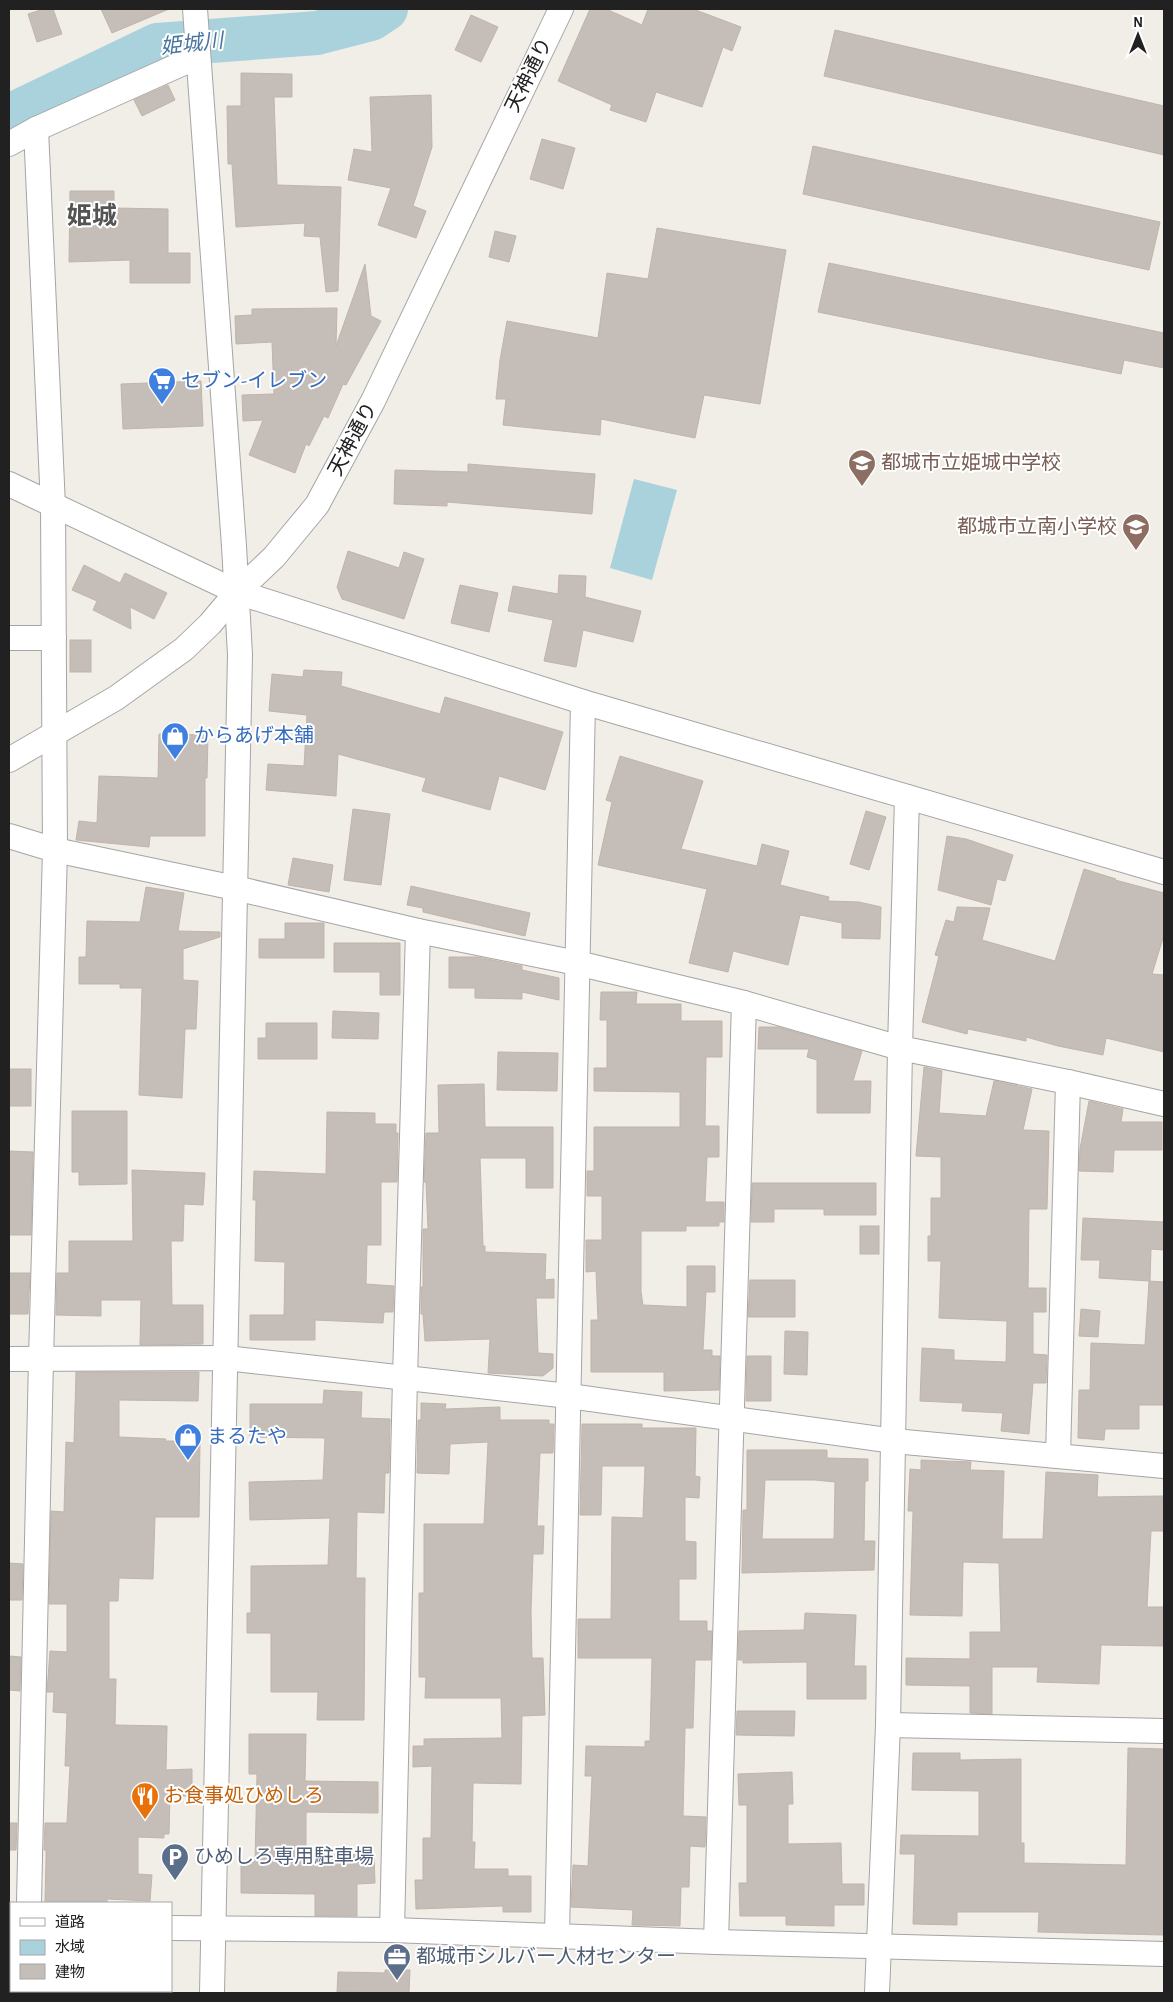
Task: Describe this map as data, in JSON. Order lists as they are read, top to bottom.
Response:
{
  "streets": {
    "street": ["天神通り"]
  },
  "districts": ["姫城"],
  "water": ["姫城川"],
  "places": {
    "supermarket": ["セブン-イレブン"],
    "school or university": ["都城市立姫城中学校", "都城市立南小学校"],
    "shop": ["からあげ本舗", "まるたや"],
    "restaurant": ["お食事処ひめしろ"],
    "parking": ["ひめしろ専用駐車場"],
    "office": ["都城市シルバー人材センター"]
  },
  "legend": ["道路", "水域", "建物"],
  "north": "top"
}
